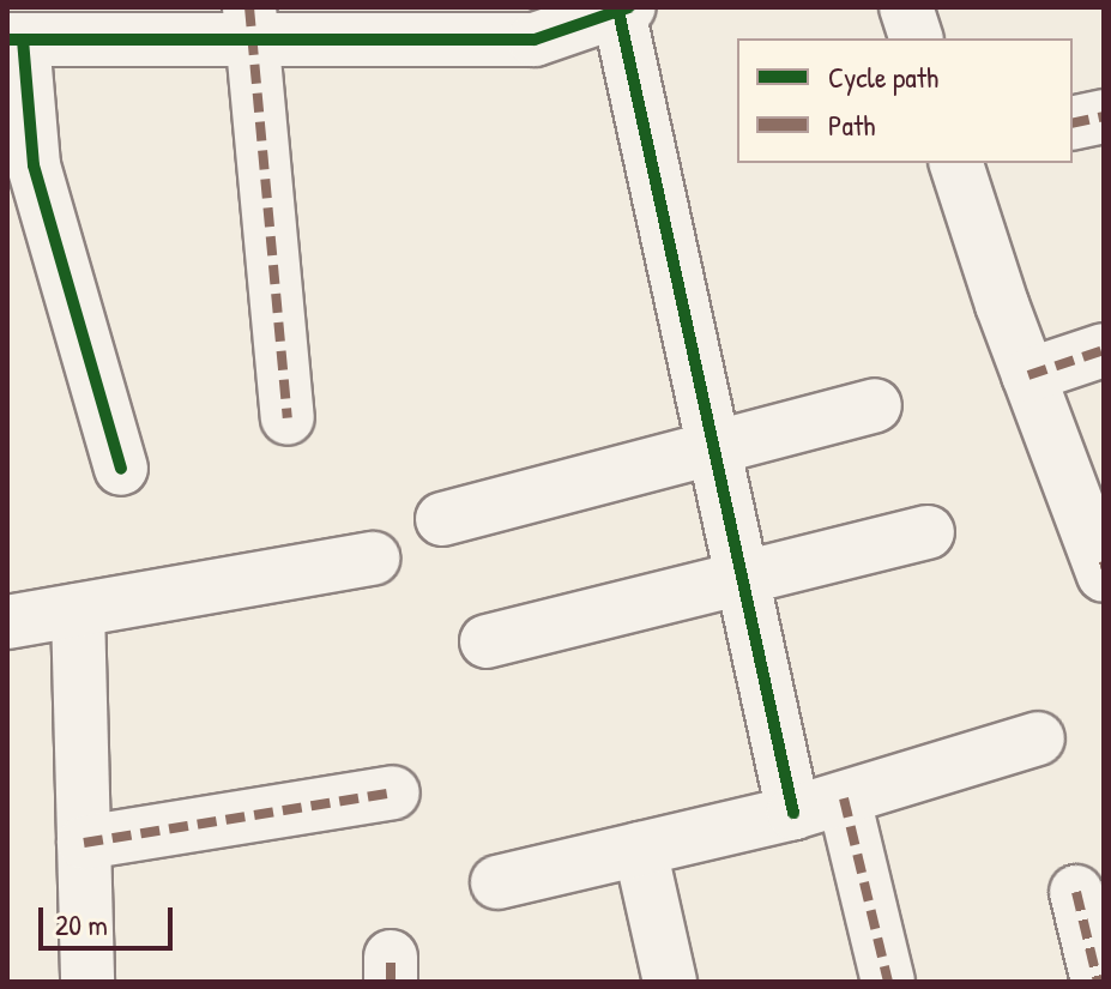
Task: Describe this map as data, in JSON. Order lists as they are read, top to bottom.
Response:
{
  "legend": ["Cycle path", "Path"],
  "scale_bar": "20 m"
}
